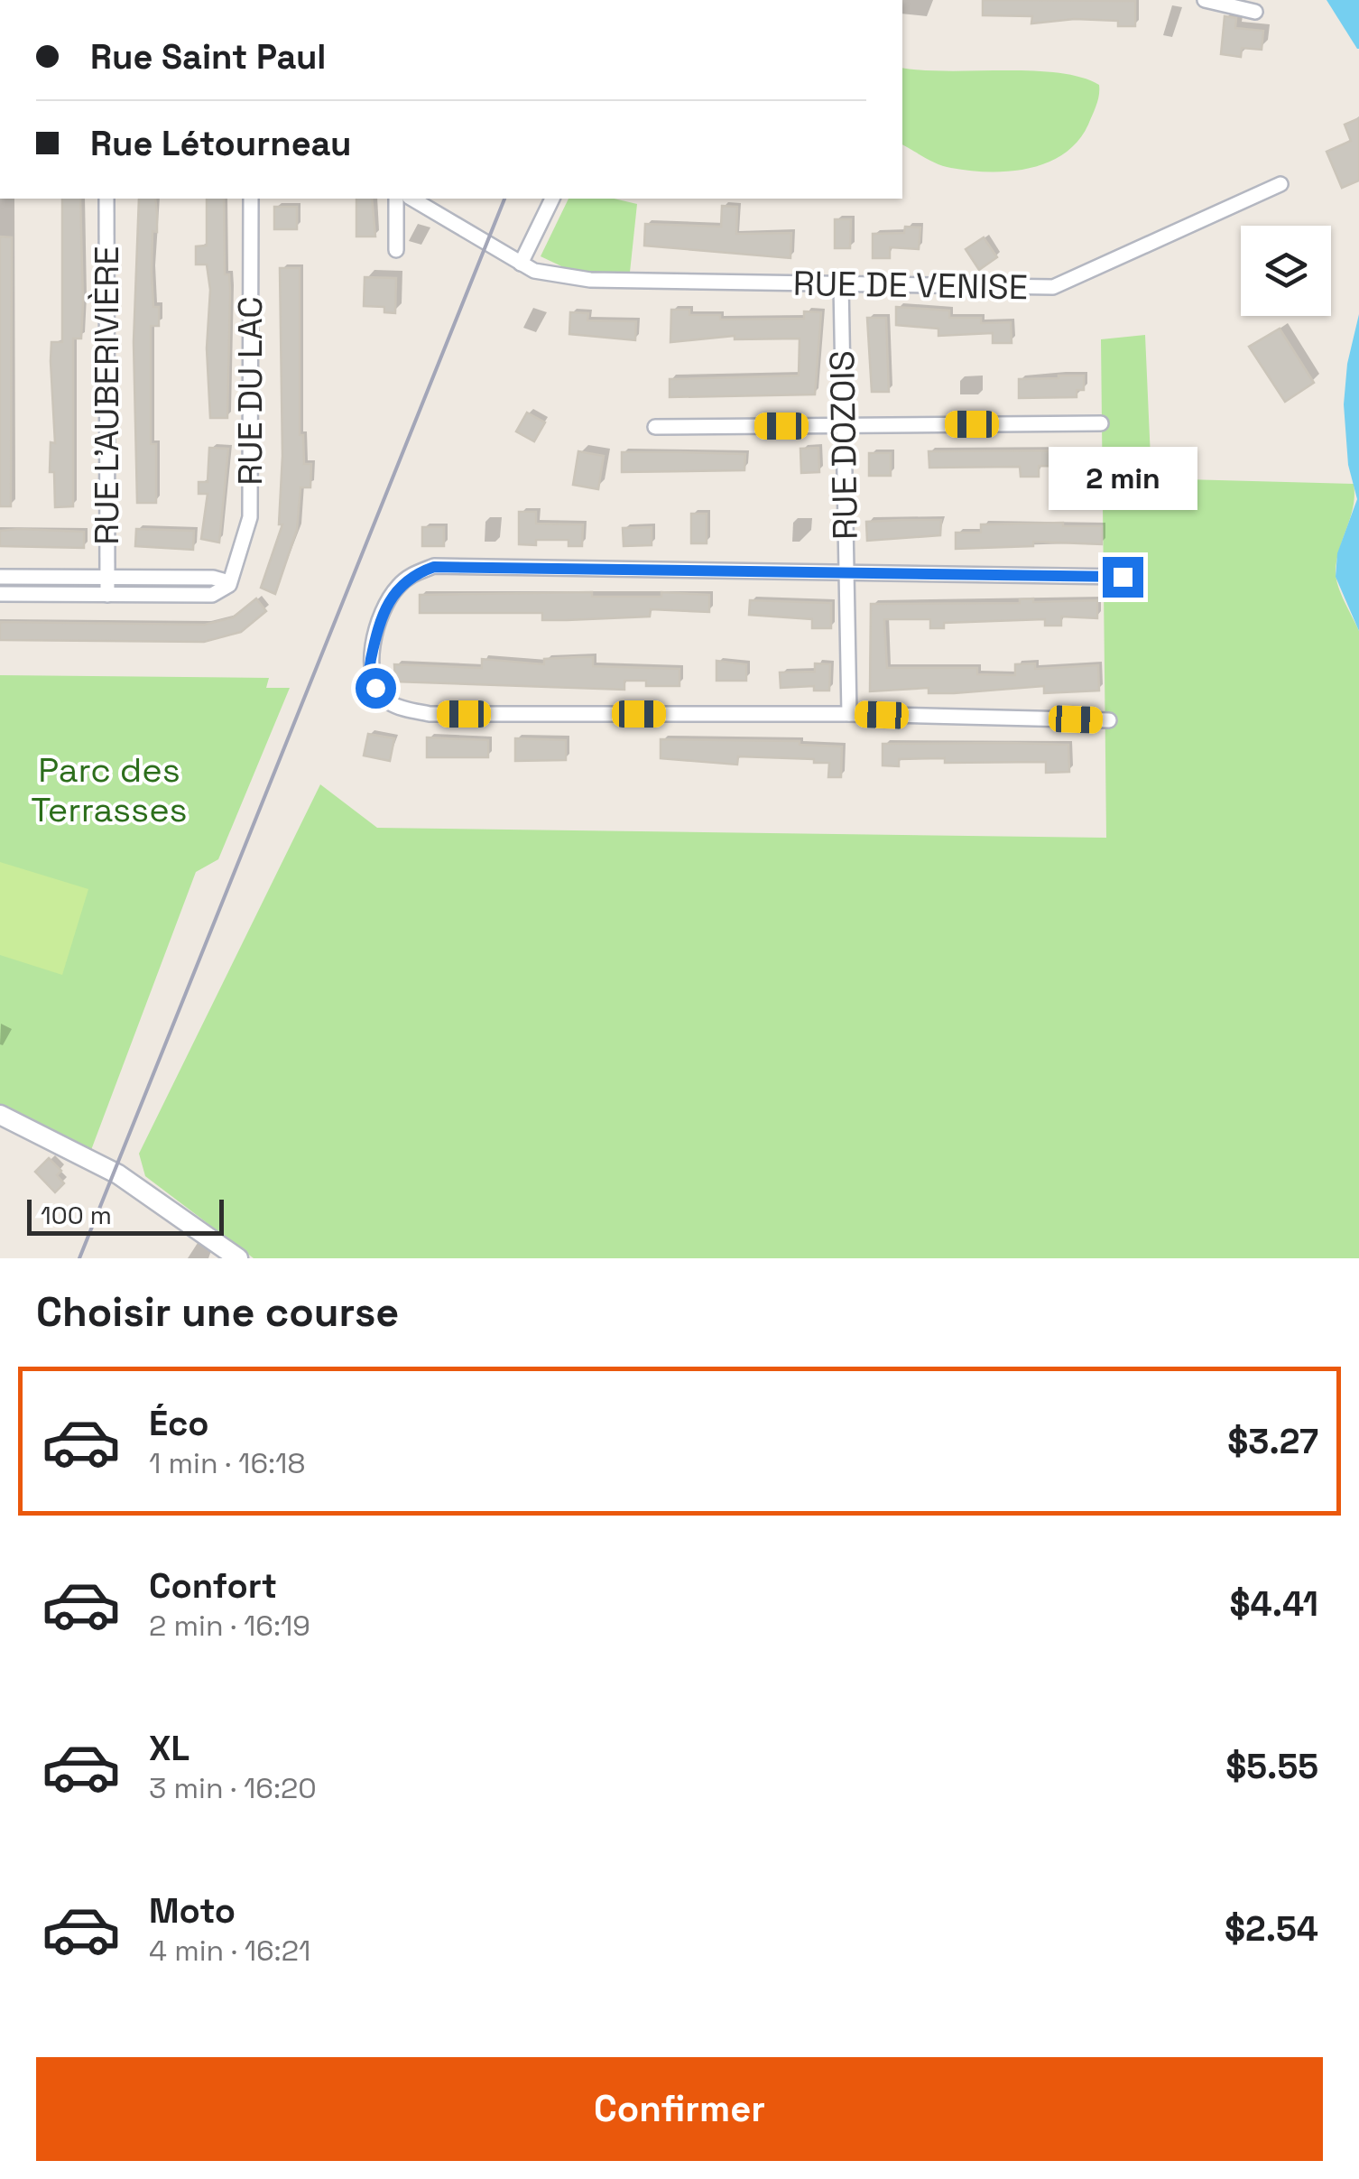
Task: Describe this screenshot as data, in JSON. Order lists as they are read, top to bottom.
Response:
{
  "streets": {
    "street": [
      "RUE DE VENISE",
      "RUE DU LAC",
      "RUE L'AUBERIVIÈRE",
      "RUE DOZOIS"
    ]
  },
  "crossings": [
    ["RUE DE VENISE", "RUE DOZOIS"]
  ],
  "parks": ["Parc des Terrasses"],
  "scale_bar": "100 m",
  "page": {
    "banner": ["Rue Saint Paul", "Rue Létourneau"],
    "bubble": "2 min",
    "scale": "100 m",
    "heading": "Choisir une course",
    "list": [
      {
        "name": "Éco",
        "note": "1 min · 16:18",
        "value": "$3.27"
      },
      {
        "name": "Confort",
        "note": "2 min · 16:19",
        "value": "$4.41"
      },
      {
        "name": "XL",
        "note": "3 min · 16:20",
        "value": "$5.55"
      },
      {
        "name": "Moto",
        "note": "4 min · 16:21",
        "value": "$2.54"
      }
    ],
    "buttons": "Confirmer"
  }
}
